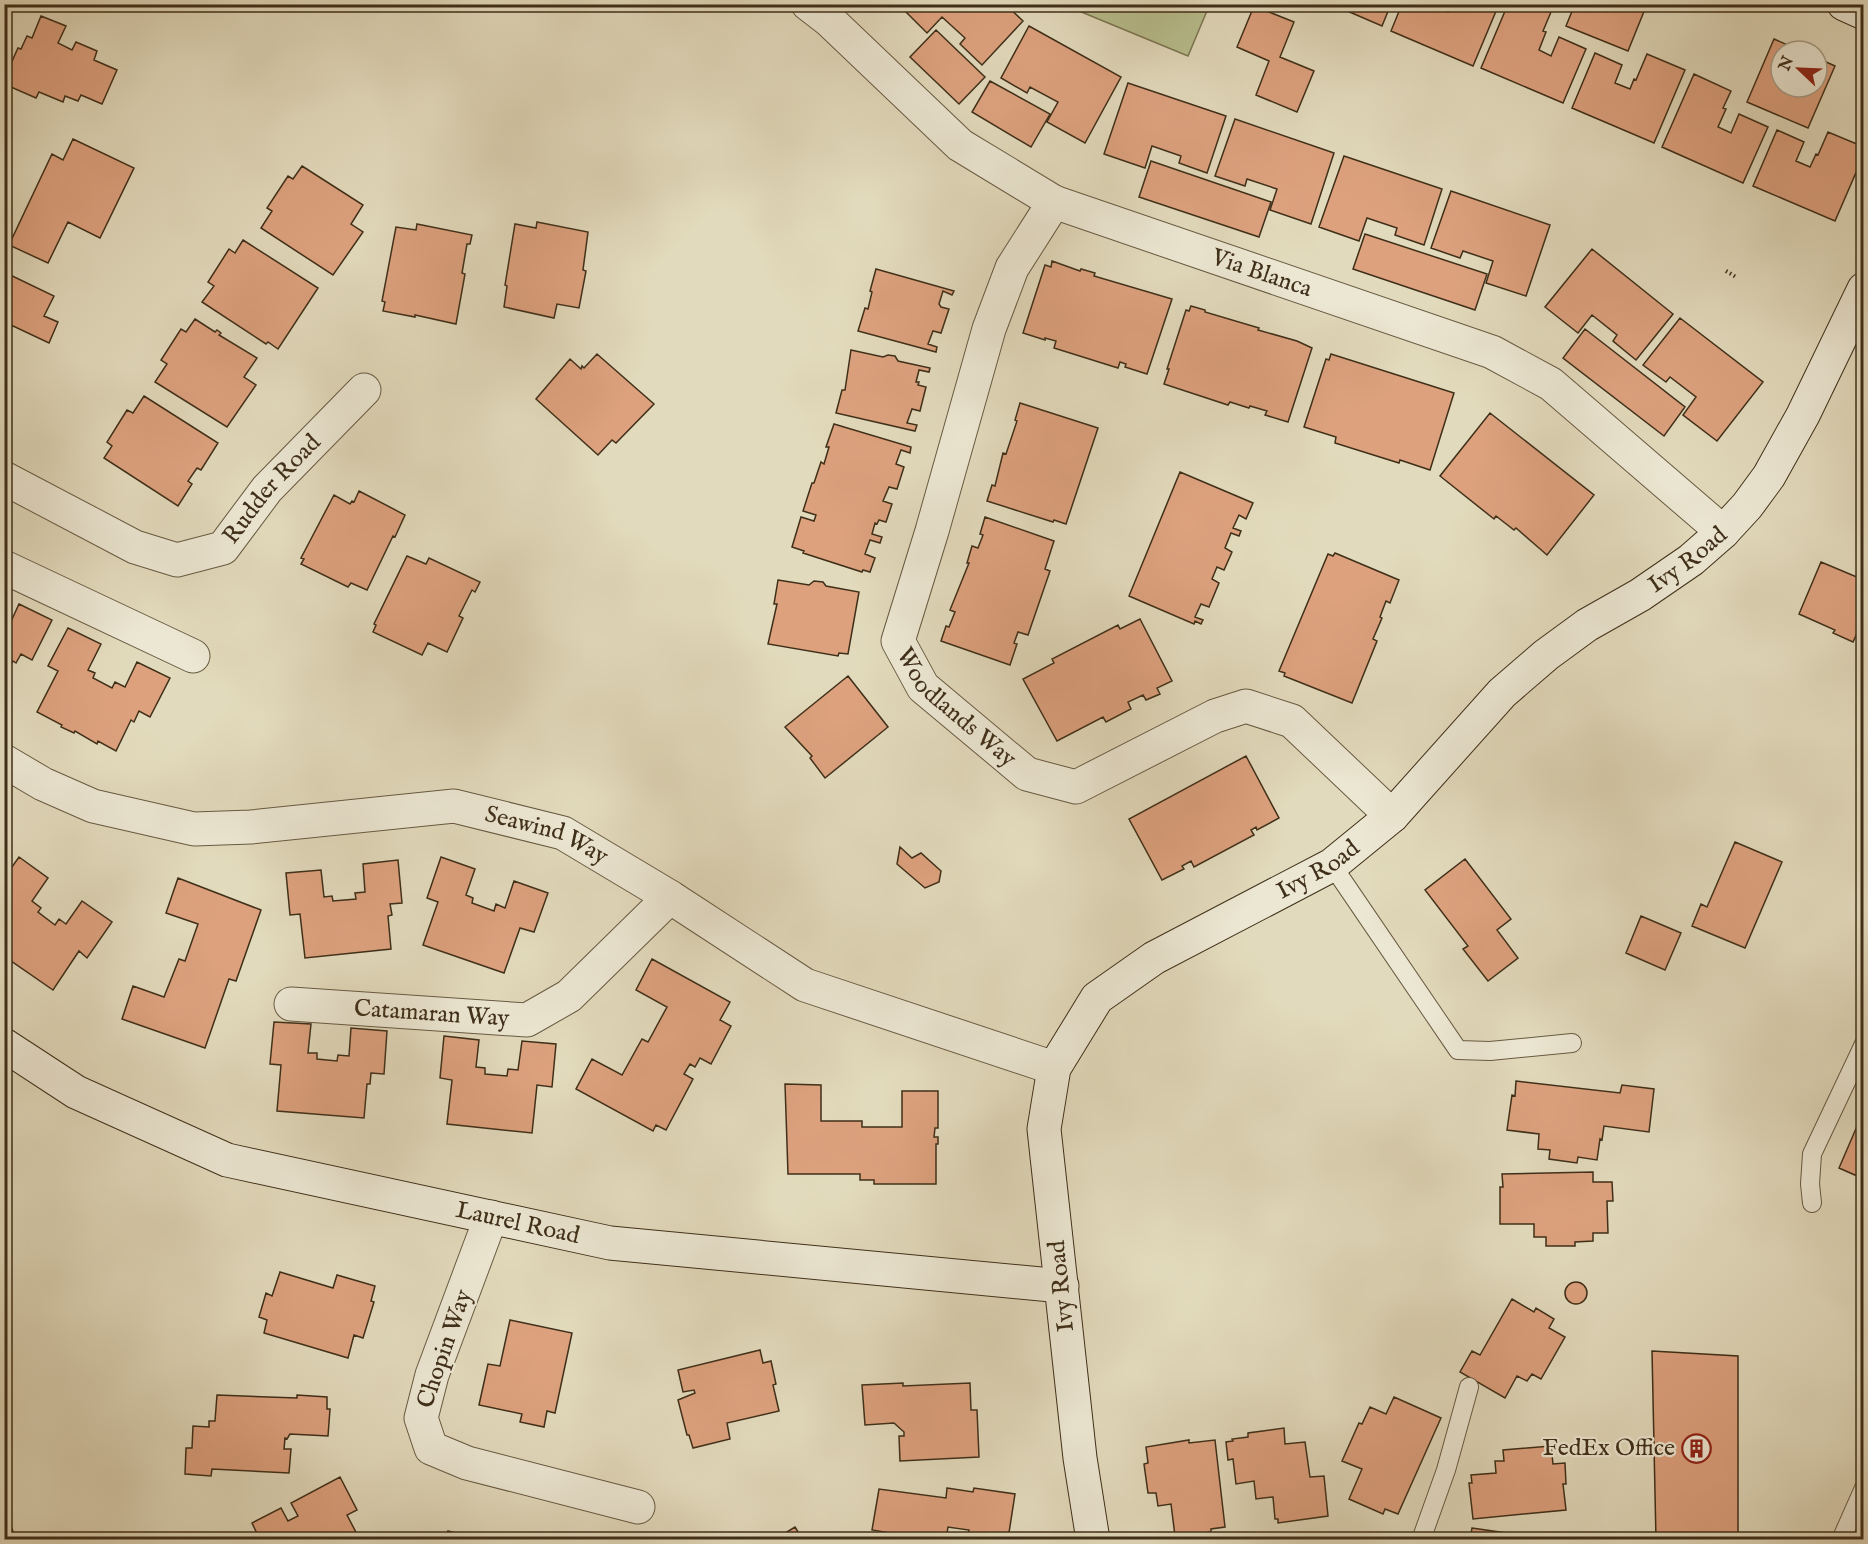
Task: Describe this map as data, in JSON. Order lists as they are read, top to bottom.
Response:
{
  "streets": {
    "street": [
      "Via Blanca",
      "Rudder Road",
      "Ivy Road",
      "Woodlands Way",
      "Seawind Way",
      "Catamaran Way",
      "Laurel Road",
      "Chopin Way"
    ]
  },
  "crossings": [
    ["Via Blanca", "Ivy Road"],
    ["Via Blanca", "Woodlands Way"],
    ["Ivy Road", "Woodlands Way"],
    ["Ivy Road", "Seawind Way"],
    ["Ivy Road", "Laurel Road"],
    ["Seawind Way", "Catamaran Way"],
    ["Laurel Road", "Chopin Way"]
  ],
  "places": {
    "building": ["FedEx Office"]
  },
  "north": "top left"
}
